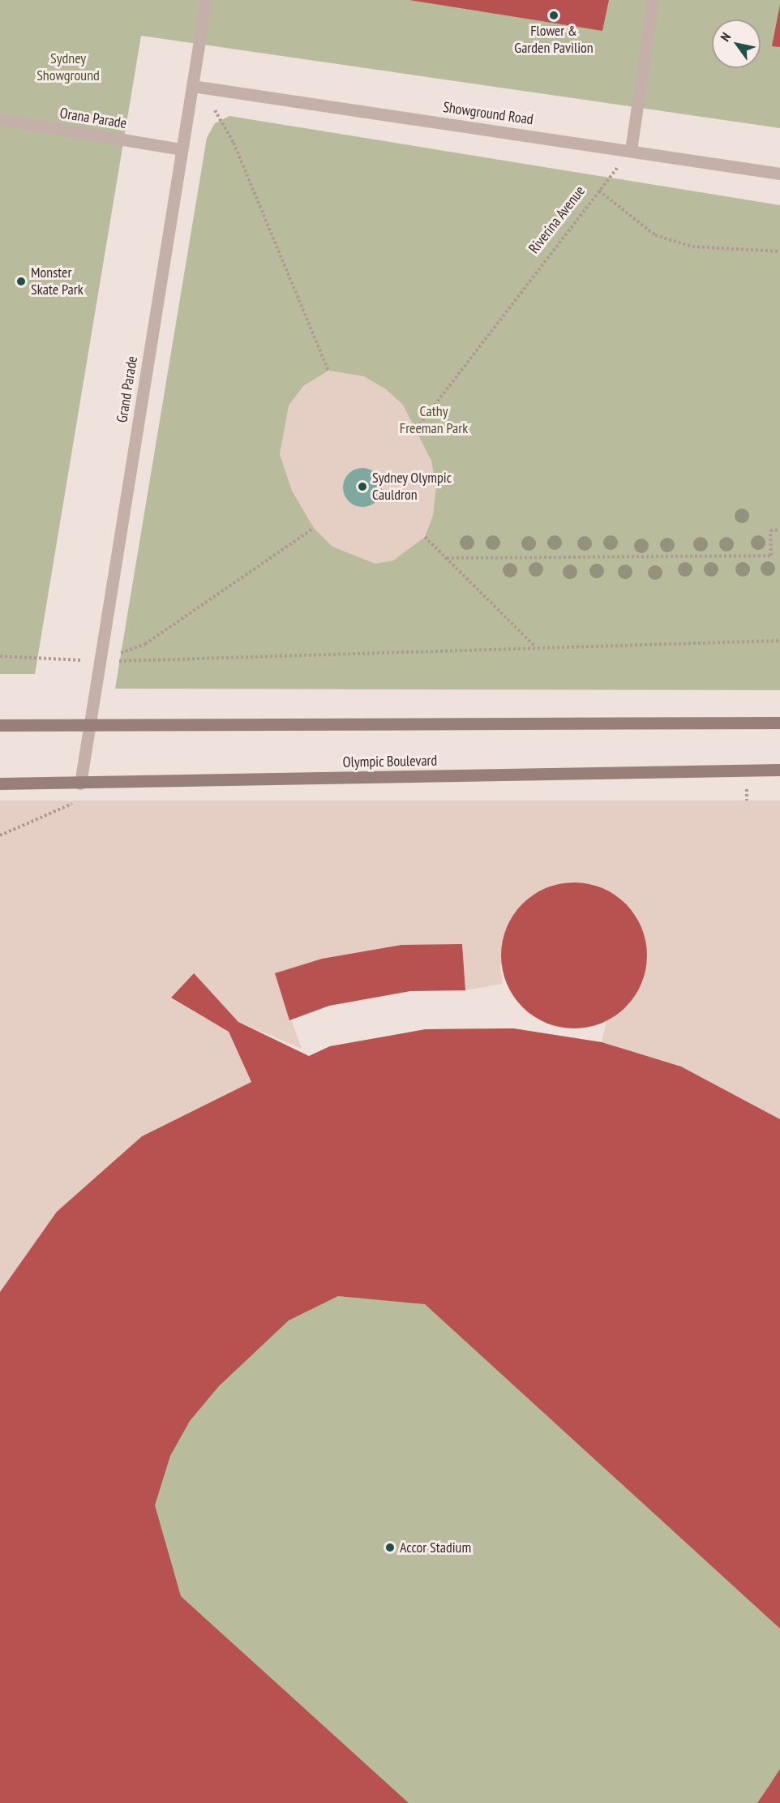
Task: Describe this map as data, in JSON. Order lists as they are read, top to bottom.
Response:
{
  "streets": {
    "street": [
      "Showground Road",
      "Orana Parade",
      "Grand Parade",
      "Olympic Boulevard"
    ],
    "path": ["Riverina Avenue"]
  },
  "crossings": [
    ["Showground Road", "Riverina Avenue"],
    ["Showground Road", "Grand Parade"],
    ["Orana Parade", "Grand Parade"],
    ["Grand Parade", "Olympic Boulevard"]
  ],
  "parks": ["Sydney Showground", "Cathy Freeman Park"],
  "places": [
    "Flower & Garden Pavilion",
    "Monster Skate Park",
    "Sydney Olympic Cauldron",
    "Accor Stadium"
  ],
  "north": "top left"
}
